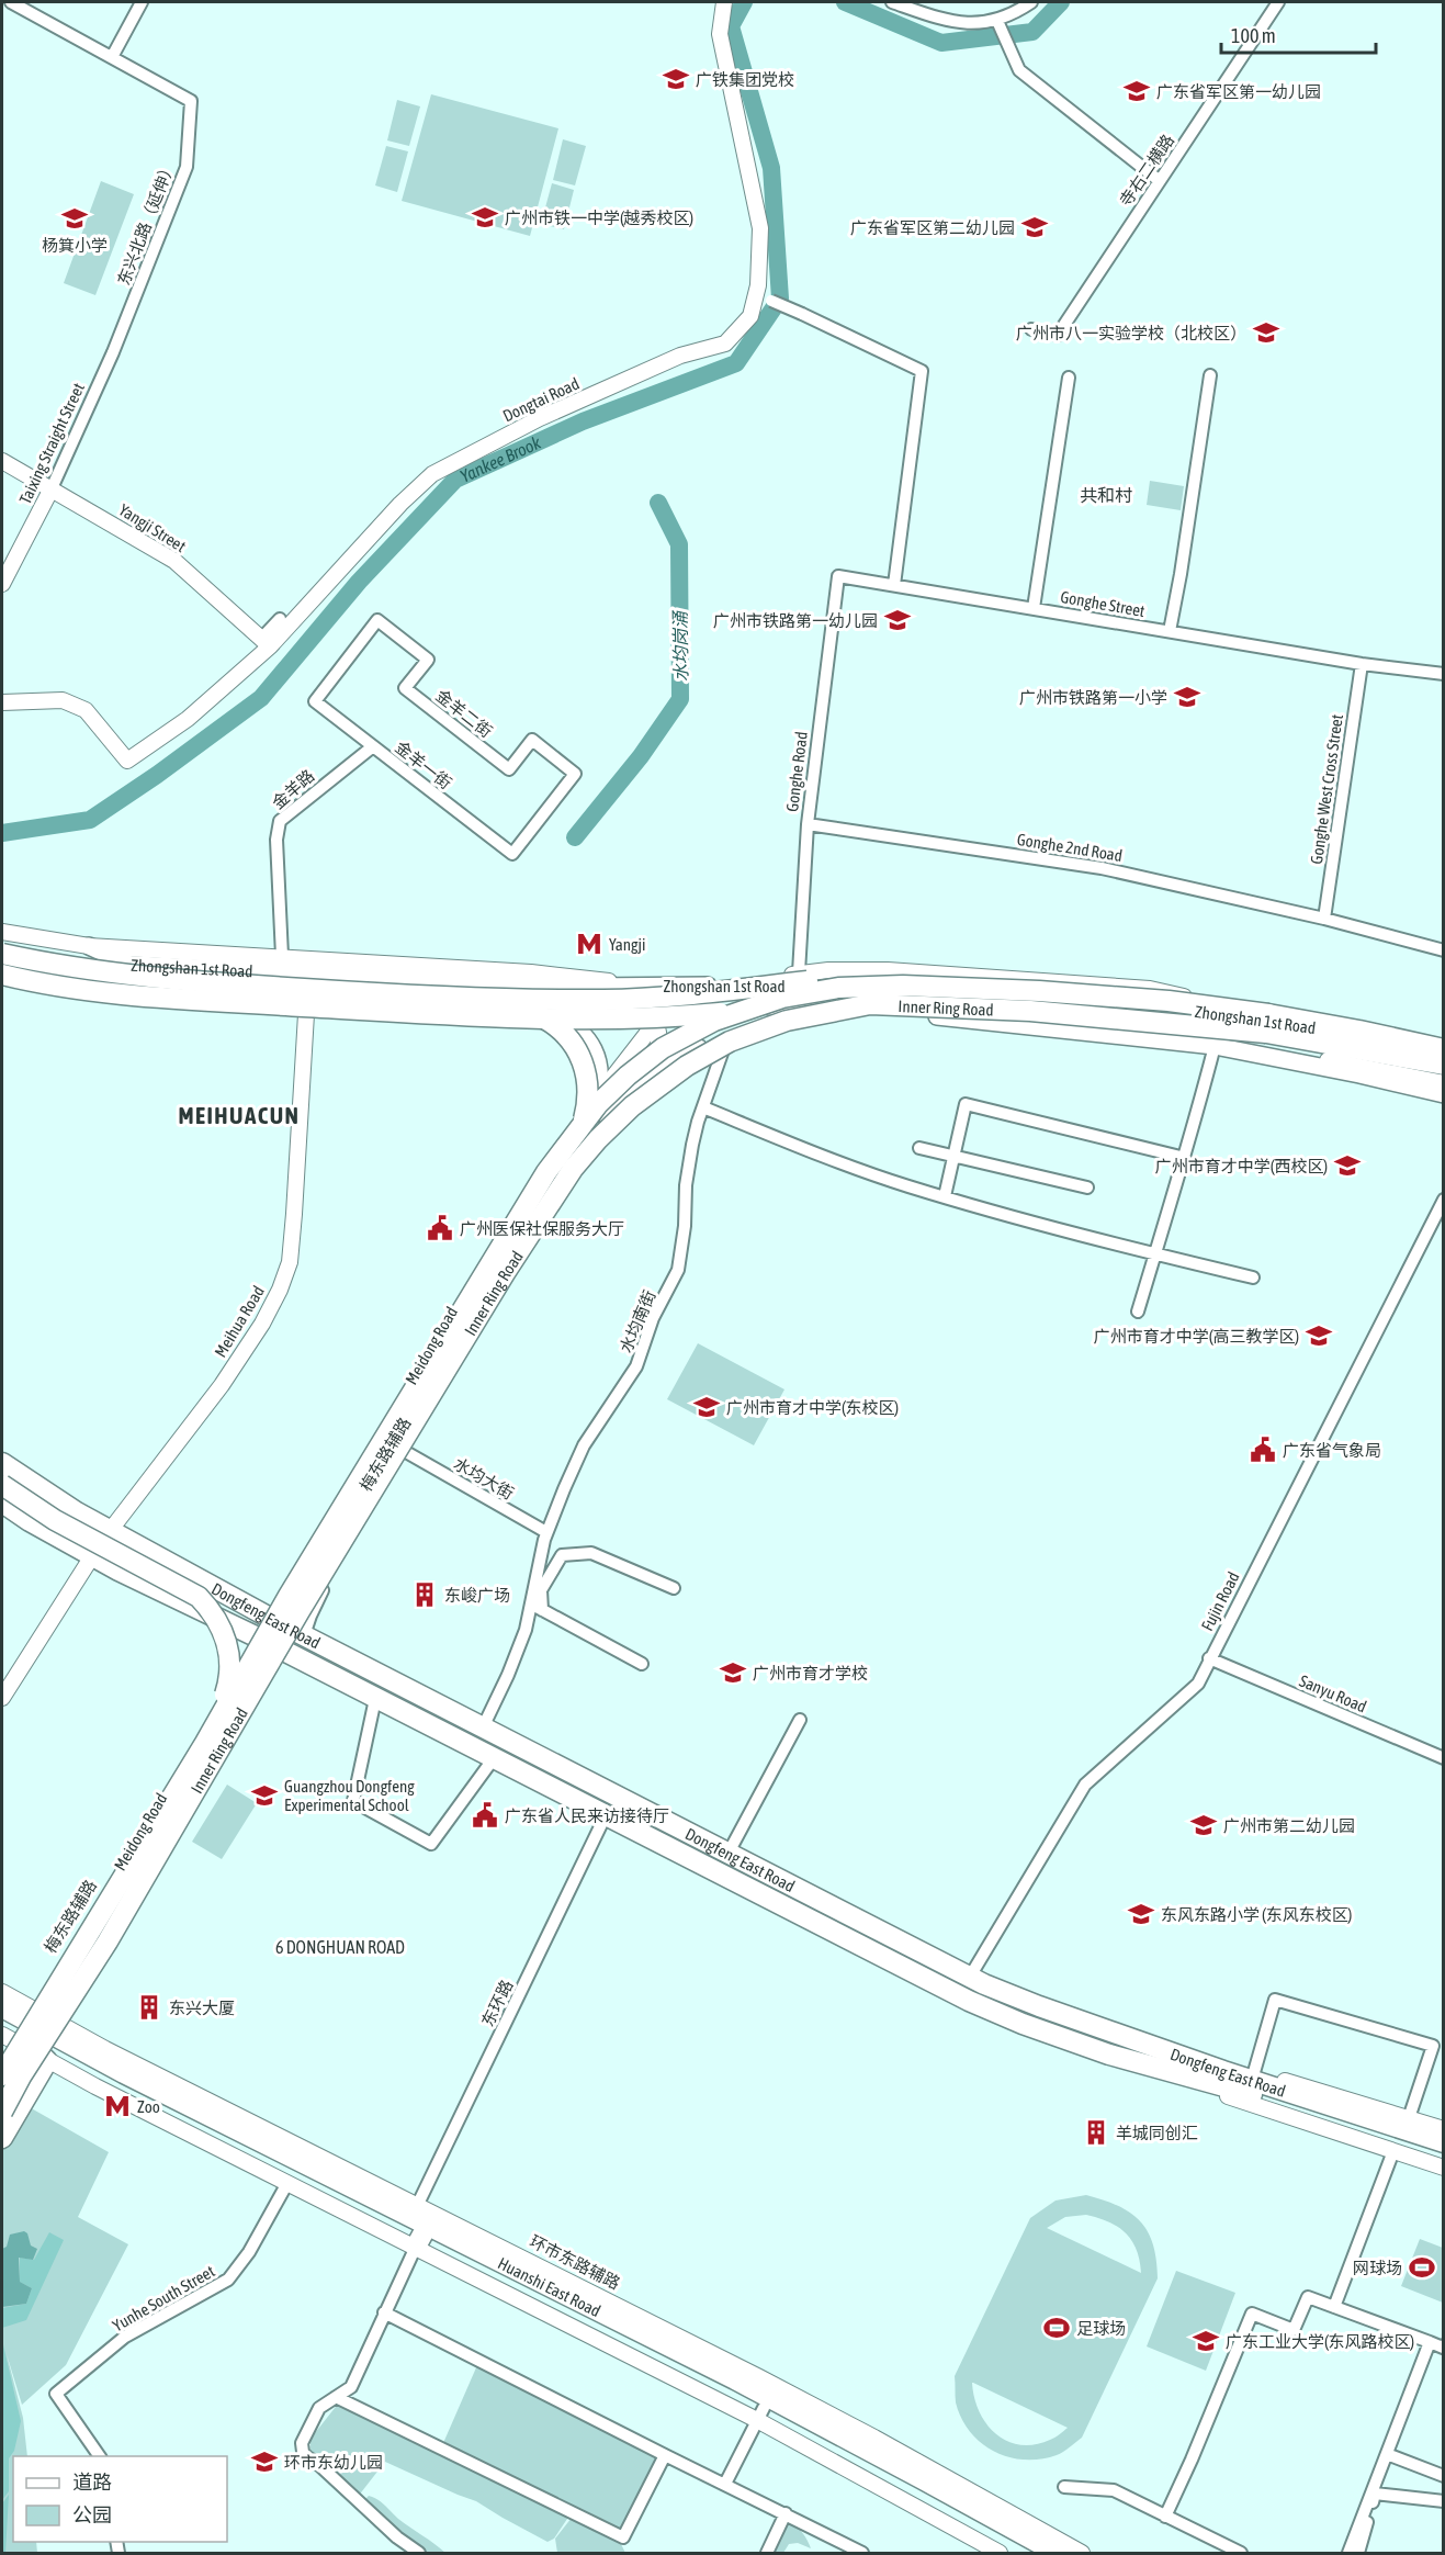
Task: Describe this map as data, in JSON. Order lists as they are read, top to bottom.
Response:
{
  "streets": {
    "highway": ["Inner Ring Road", "Dongfeng East Road", "Huanshi East Road"],
    "main road": ["Zhongshan 1st Road"],
    "street": [
      "寺右二横路",
      "东兴北路（延伸）",
      "Dongtai Road",
      "Taixing Straight Street",
      "Yangji Street",
      "Gonghe Street",
      "金羊二街",
      "金羊一街",
      "Gonghe Road",
      "金羊路",
      "Gonghe West Cross Street",
      "Gonghe 2nd Road",
      "Meihua Road",
      "水均南街",
      "Meidong Road",
      "梅东路辅路",
      "水均大街",
      "Fujin Road",
      "Sanyu Road",
      "东环路",
      "环市东路辅路",
      "Yunhe South Street"
    ]
  },
  "crossings": [
    ["东兴北路（延伸）", "Taixing Straight Street"],
    ["Dongtai Road", "Yangji Street"],
    ["Taixing Straight Street", "Yangji Street"],
    ["Gonghe Street", "Gonghe Road"],
    ["Gonghe Street", "Gonghe West Cross Street"],
    ["金羊二街", "金羊一街"],
    ["金羊一街", "金羊路"],
    ["Gonghe Road", "Gonghe 2nd Road"],
    ["Gonghe West Cross Street", "Gonghe 2nd Road"],
    ["Zhongshan 1st Road", "Inner Ring Road"],
    ["Zhongshan 1st Road", "Meidong Road"],
    ["Meihua Road", "Dongfeng East Road"],
    ["水均南街", "水均大街"],
    ["水均南街", "Dongfeng East Road"],
    ["Meidong Road", "梅东路辅路"],
    ["Meidong Road", "Dongfeng East Road"],
    ["Meidong Road", "环市东路辅路"],
    ["Meidong Road", "Huanshi East Road"],
    ["梅东路辅路", "水均大街"],
    ["梅东路辅路", "Dongfeng East Road"],
    ["Fujin Road", "Dongfeng East Road"],
    ["Fujin Road", "Sanyu Road"],
    ["Dongfeng East Road", "东环路"],
    ["东环路", "环市东路辅路"],
    ["环市东路辅路", "Huanshi East Road"]
  ],
  "districts": ["共和村", "MEIHUACUN", "6 DONGHUAN ROAD"],
  "water": ["Yankee Brook", "水均岗涌"],
  "places": {
    "school or university": [
      "广铁集团党校",
      "广东省军区第一幼儿园",
      "广州市铁一中学(越秀校区)",
      "杨箕小学",
      "广东省军区第二幼儿园",
      "广州市八一实验学校（北校区）",
      "广州市铁路第一幼儿园",
      "广州市铁路第一小学",
      "广州市育才中学(西校区)",
      "广州市育才中学(高三教学区)",
      "广州市育才中学(东校区)",
      "广州市育才学校",
      "Guangzhou Dongfeng Experimental School",
      "广州市第二幼儿园",
      "东风东路小学 (东风东校区)",
      "广东工业大学(东风路校区)",
      "环市东幼儿园"
    ],
    "metro station": ["Yangji", "Zoo"],
    "public building": ["广州医保社保服务大厅", "广东省气象局", "广东省人民来访接待厅"],
    "building": ["东峻广场", "东兴大厦", "羊城同创汇"],
    "sports": ["网球场", "足球场"]
  },
  "legend": ["道路", "公园"],
  "scale_bar": "100 m"
}
